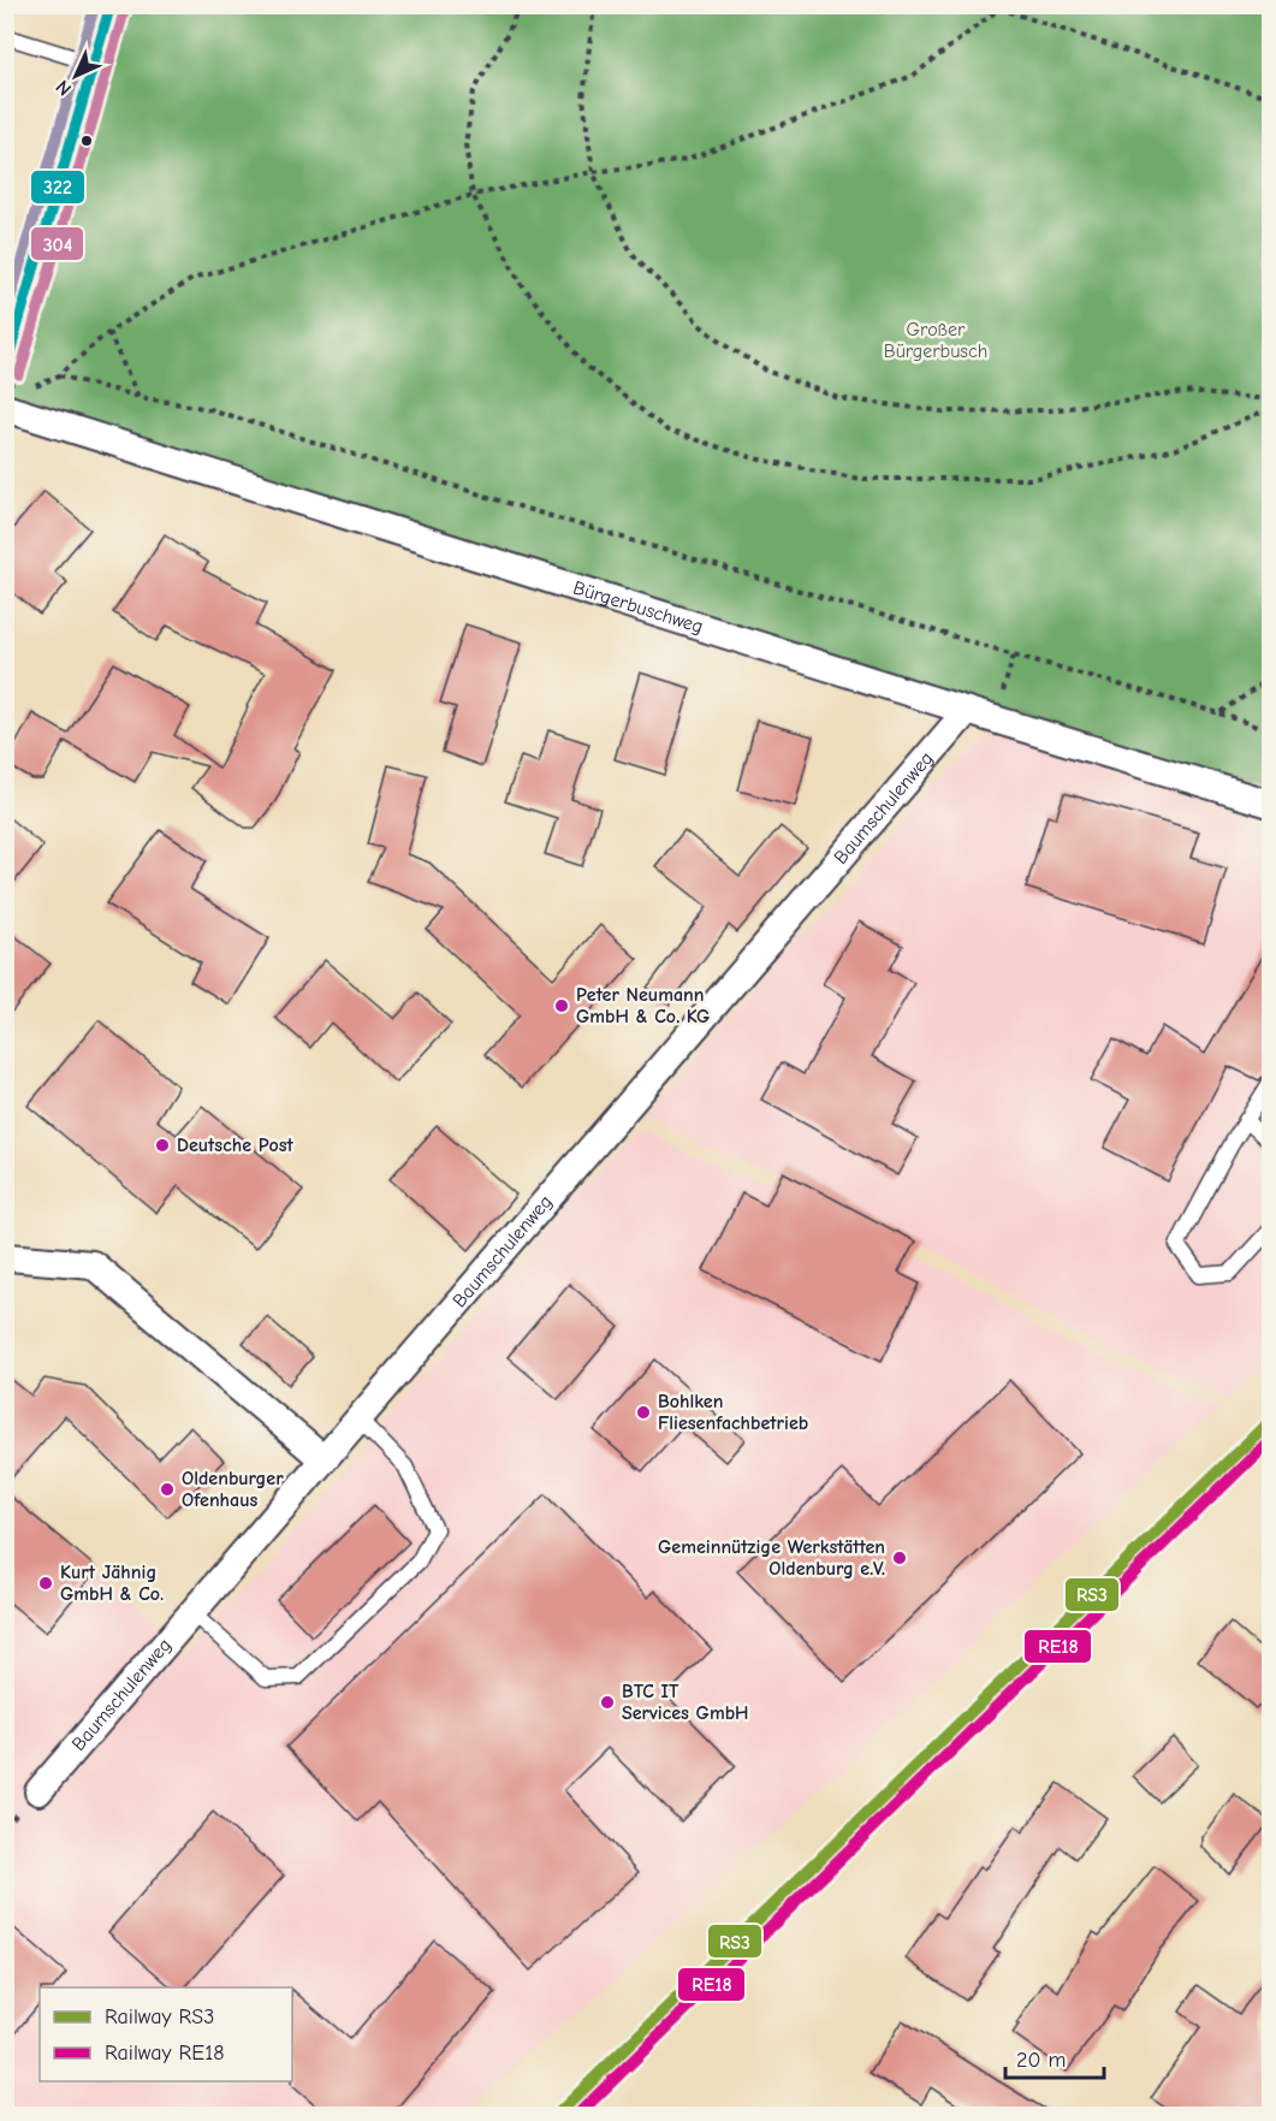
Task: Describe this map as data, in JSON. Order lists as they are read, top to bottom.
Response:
{
  "streets": {
    "street": ["Bürgerbuschweg", "Baumschulenweg"]
  },
  "crossings": [
    ["Bürgerbuschweg", "Baumschulenweg"]
  ],
  "parks": ["Großer Bürgerbusch"],
  "places": [
    "Peter Neumann GmbH & Co. KG",
    "Deutsche Post",
    "Bohlken Fliesenfachbetrieb",
    "Oldenburger Ofenhaus",
    "Gemeinnützige Werkstätten Oldenburg e.V.",
    "Kurt Jähnig GmbH & Co.",
    "BTC IT Services GmbH"
  ],
  "lines": [
    "transit line 322",
    "transit line 304",
    "rail line RS3",
    "rail line RE18"
  ],
  "legend": ["Railway RS3", "Railway RE18"],
  "scale_bar": "20 m",
  "north": "bottom left"
}
